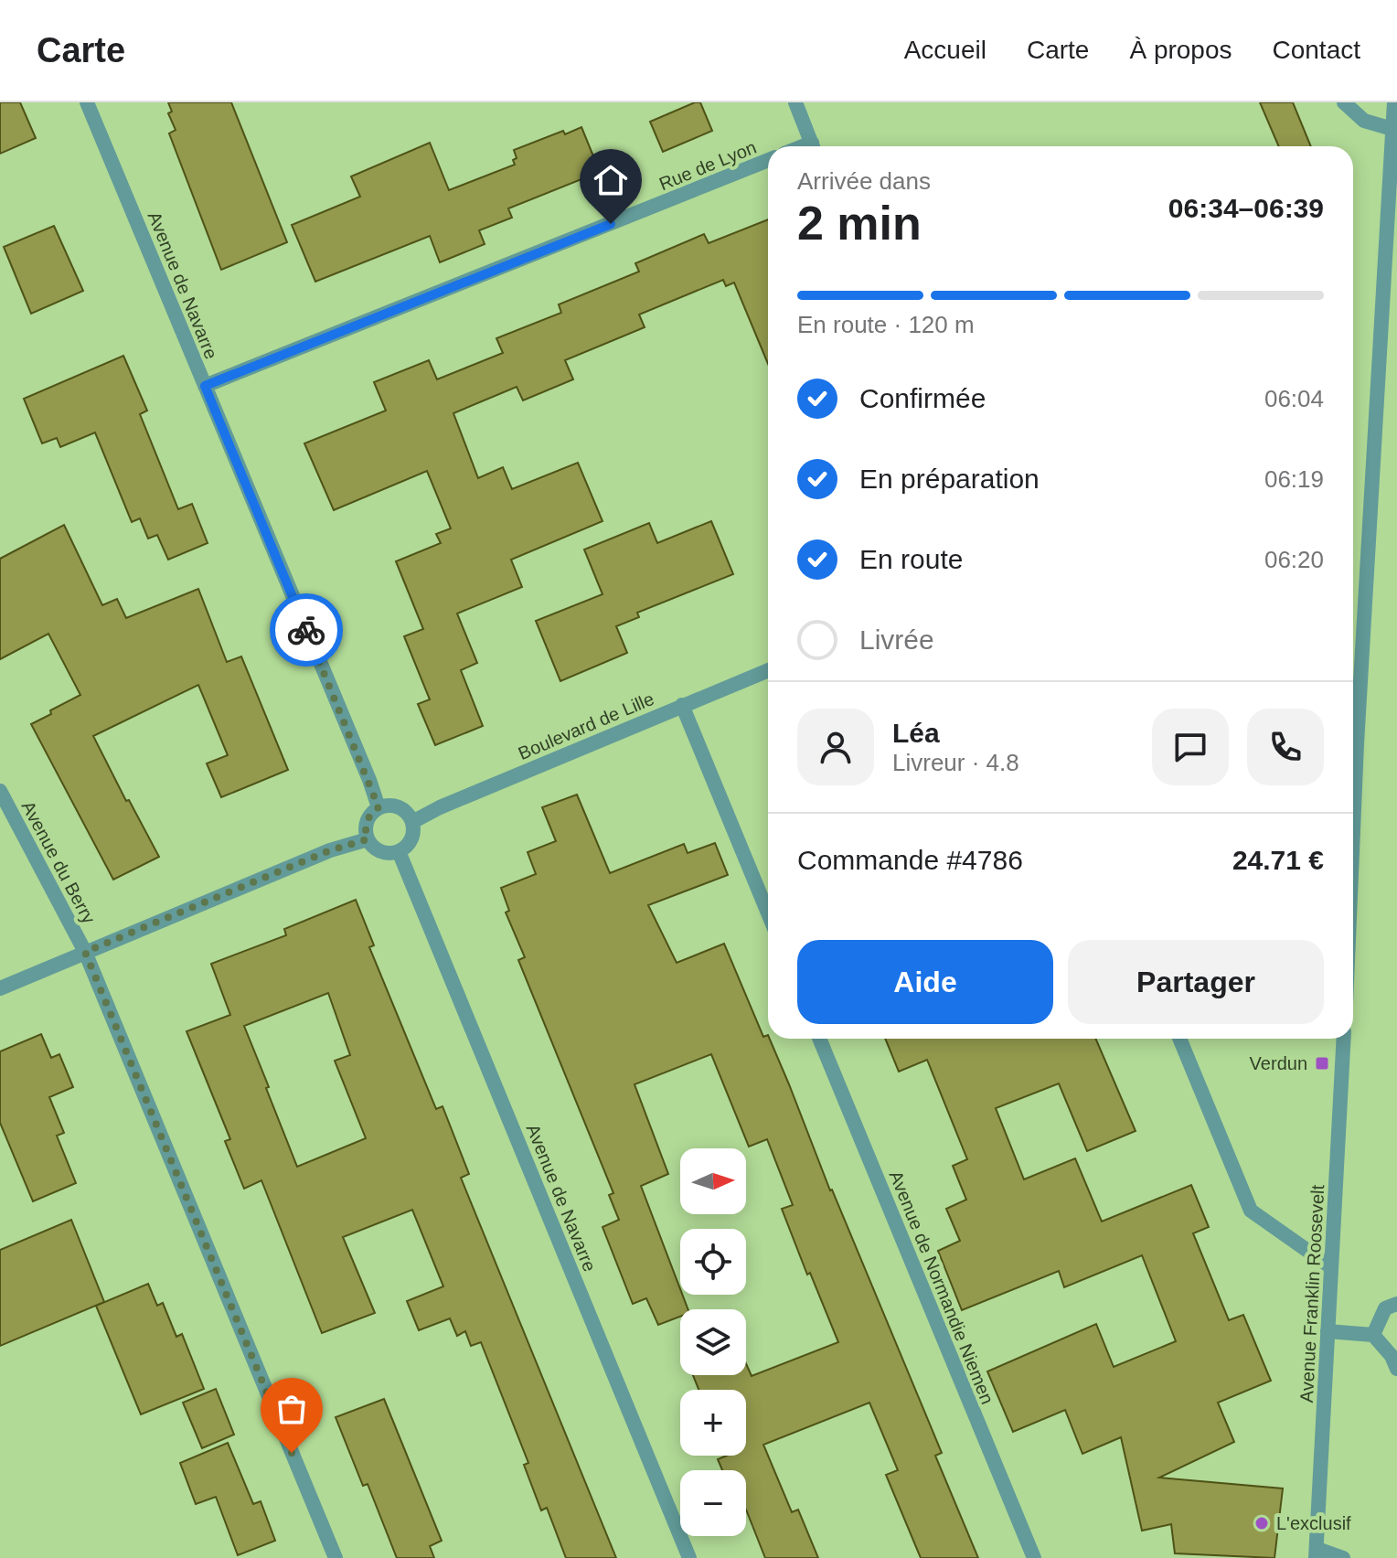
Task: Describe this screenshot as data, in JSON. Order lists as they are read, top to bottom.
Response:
{
  "streets": {
    "street": [
      "Rue de Lyon",
      "Avenue de Navarre",
      "Boulevard de Lille",
      "Avenue du Berry",
      "Avenue de Normandie Niemen",
      "Avenue Franklin Roosevelt"
    ]
  },
  "crossings": [
    ["Rue de Lyon", "Avenue de Navarre"],
    ["Avenue de Navarre", "Boulevard de Lille"]
  ],
  "places": {
    "transit": ["Verdun"],
    "other": ["L'exclusif"]
  },
  "north": "right",
  "page": {
    "header": "Carte",
    "nav": [
      "Accueil",
      "Carte",
      "À propos",
      "Contact"
    ],
    "heading": ["2 min", "Arrivée dans", "06:34–06:39"],
    "panel": [
      "Léa",
      "Livreur · 4.8",
      "Commande #4786",
      "24.71 €"
    ],
    "bar": "En route · 120 m",
    "list": [
      ["Confirmée", "06:04"],
      ["En préparation", "06:19"],
      ["En route", "06:20"],
      "Livrée"
    ],
    "buttons": ["Aide", "Partager"],
    "map_buttons": ["+", "−"]
  }
}
